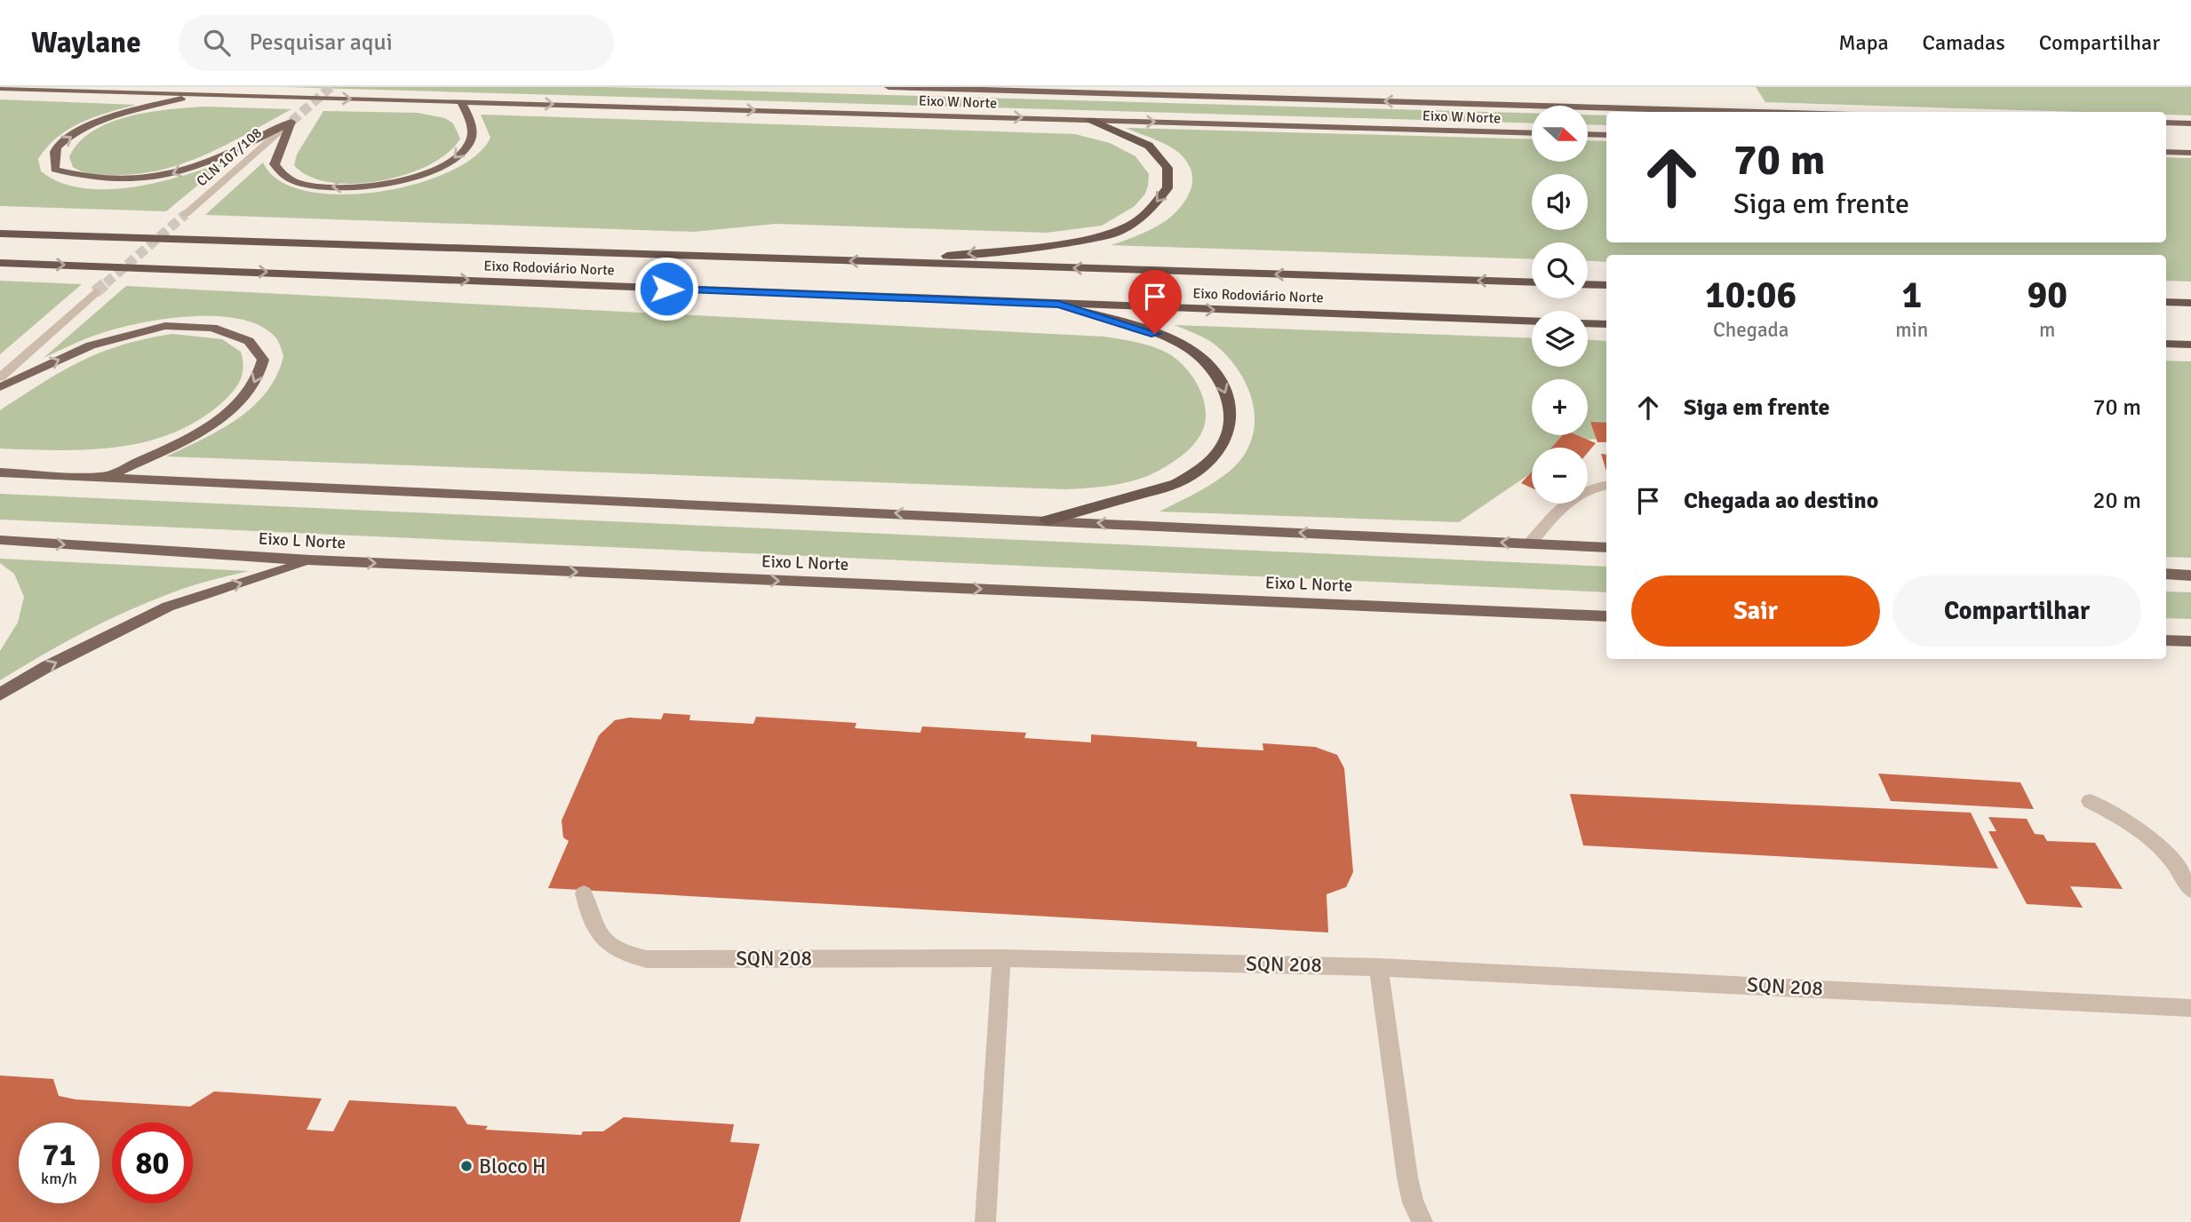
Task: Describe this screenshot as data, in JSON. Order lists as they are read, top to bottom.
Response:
{
  "streets": {
    "highway": ["Eixo Rodoviário Norte"],
    "main road": ["Eixo W Norte", "Eixo L Norte"],
    "street": ["CLN 107/108", "SQN 208"]
  },
  "places": ["Bloco H"],
  "north": "right",
  "page": {
    "header": "Waylane",
    "search": "Pesquisar aqui",
    "nav": ["Mapa", "Camadas", "Compartilhar"],
    "map_buttons": ["+", "−"],
    "turn": ["70 m", "Siga em frente"],
    "eta": [
      "10:06",
      "Chegada",
      "1",
      "min",
      "90",
      "m"
    ],
    "list": [
      {
        "name": "Siga em frente",
        "value": "70 m"
      },
      {
        "name": "Chegada ao destino",
        "value": "20 m"
      }
    ],
    "buttons": ["Sair", "Compartilhar"],
    "speed": "71 km/h",
    "limit": "80"
  }
}
